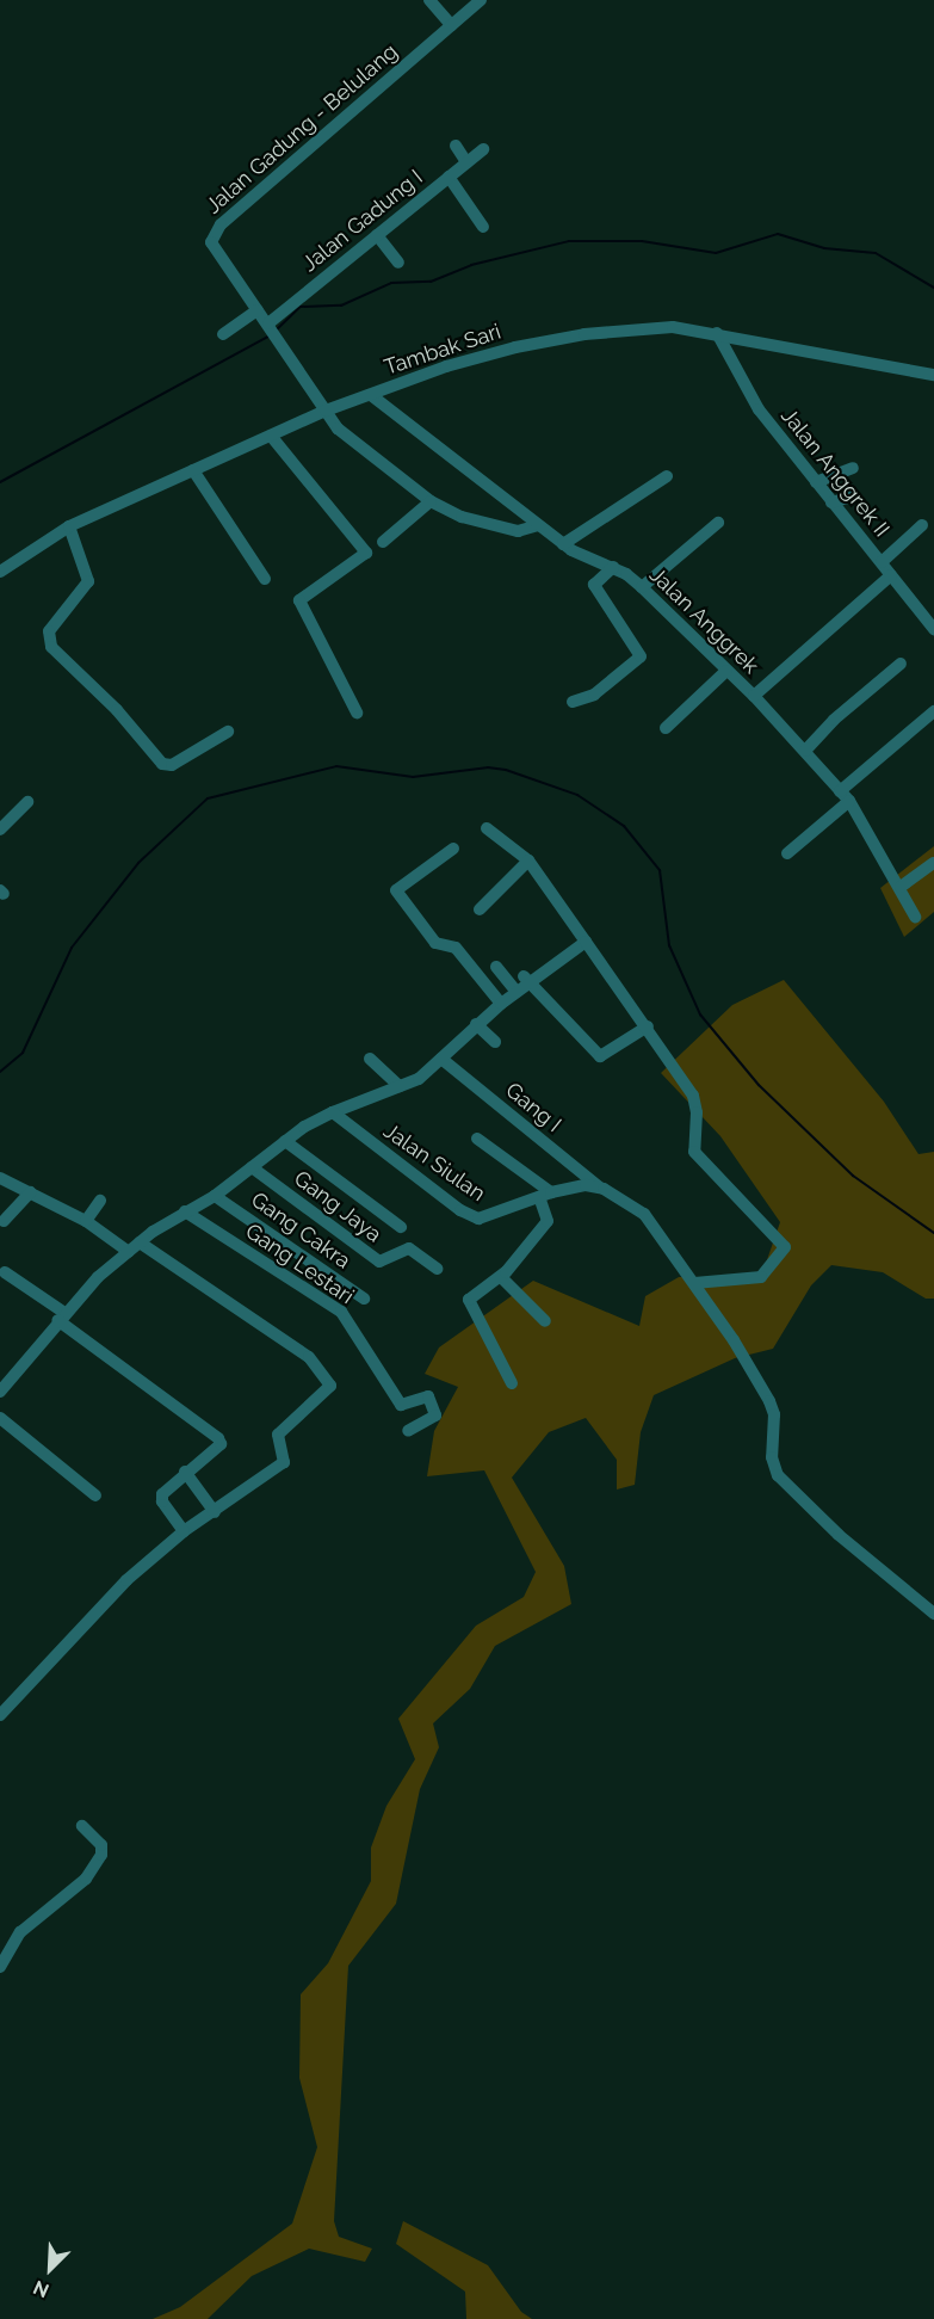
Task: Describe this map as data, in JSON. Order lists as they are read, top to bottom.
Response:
{
  "streets": {
    "street": [
      "Jalan Gadung - Belulang",
      "Jalan Gadung I",
      "Tambak Sari",
      "Jalan Anggrek II",
      "Jalan Anggrek",
      "Gang I",
      "Jalan Siulan",
      "Gang Jaya",
      "Gang Cakra",
      "Gang Lestari"
    ]
  },
  "crossings": [
    ["Jalan Gadung - Belulang", "Jalan Gadung I"],
    ["Jalan Gadung - Belulang", "Tambak Sari"],
    ["Jalan Gadung - Belulang", "Jalan Anggrek"],
    ["Tambak Sari", "Jalan Anggrek II"],
    ["Tambak Sari", "Jalan Anggrek"],
    ["Jalan Anggrek II", "Jalan Anggrek"],
    ["Gang I", "Jalan Siulan"]
  ],
  "north": "bottom left"
}
